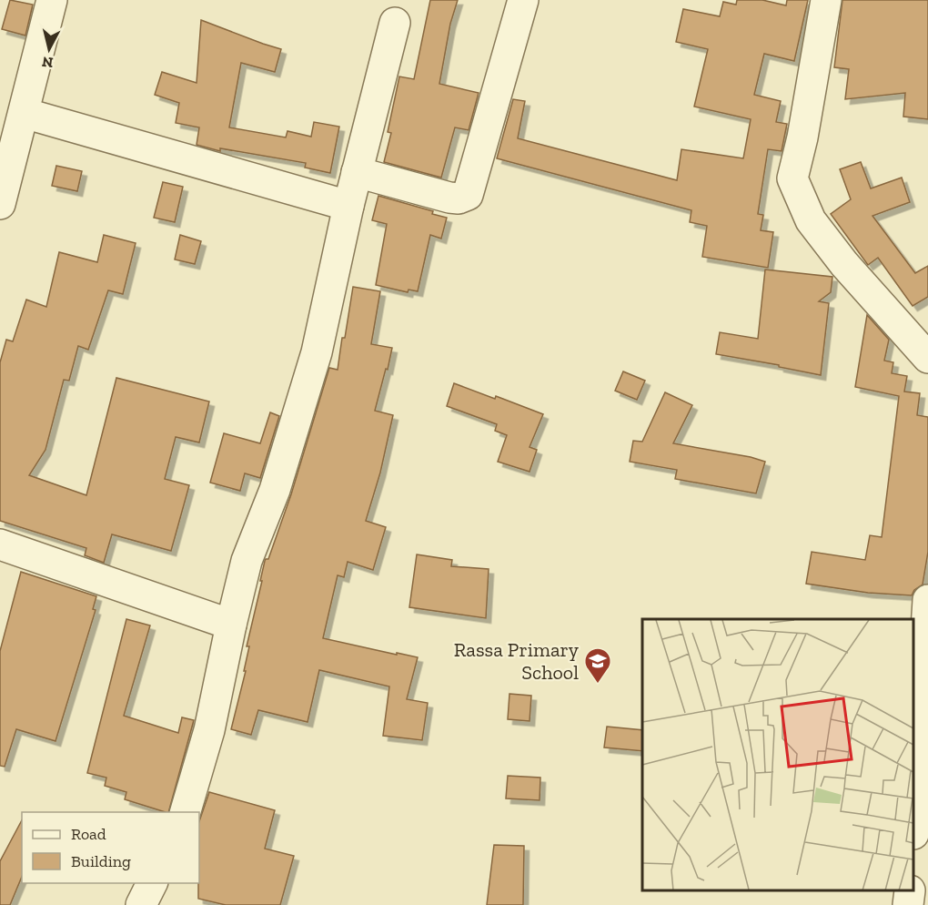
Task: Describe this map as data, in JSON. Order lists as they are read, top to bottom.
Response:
{
  "places": {
    "school or university": ["Rassa Primary School"]
  },
  "legend": ["Road", "Building"],
  "north": "bottom"
}
